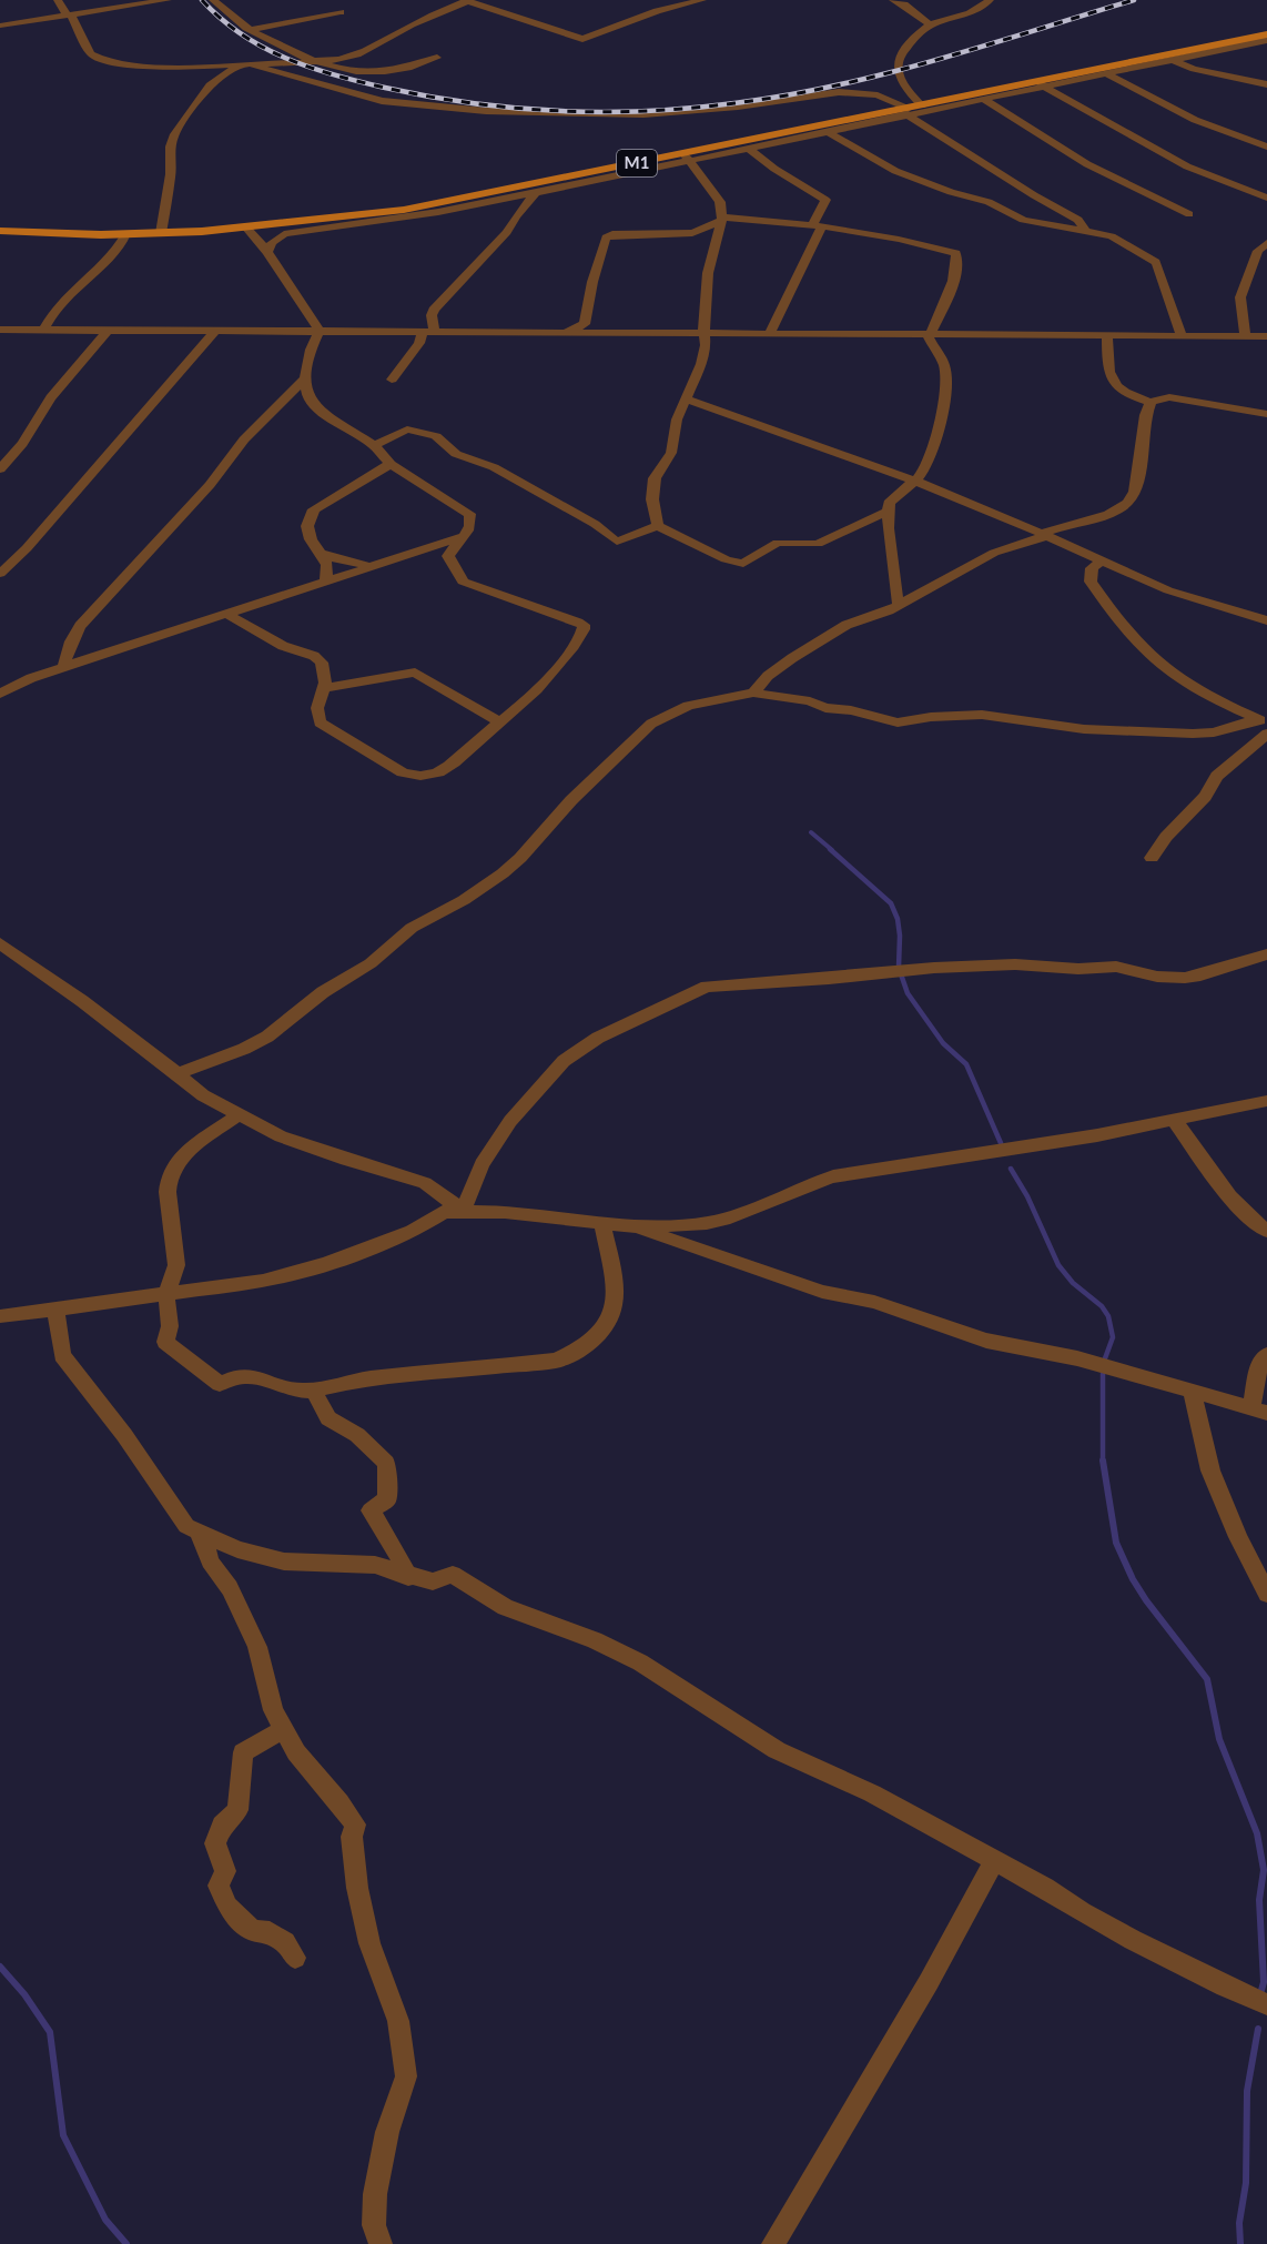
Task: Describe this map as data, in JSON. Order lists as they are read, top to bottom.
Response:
{
  "streets": {
    "main road": ["M1"]
  }
}
